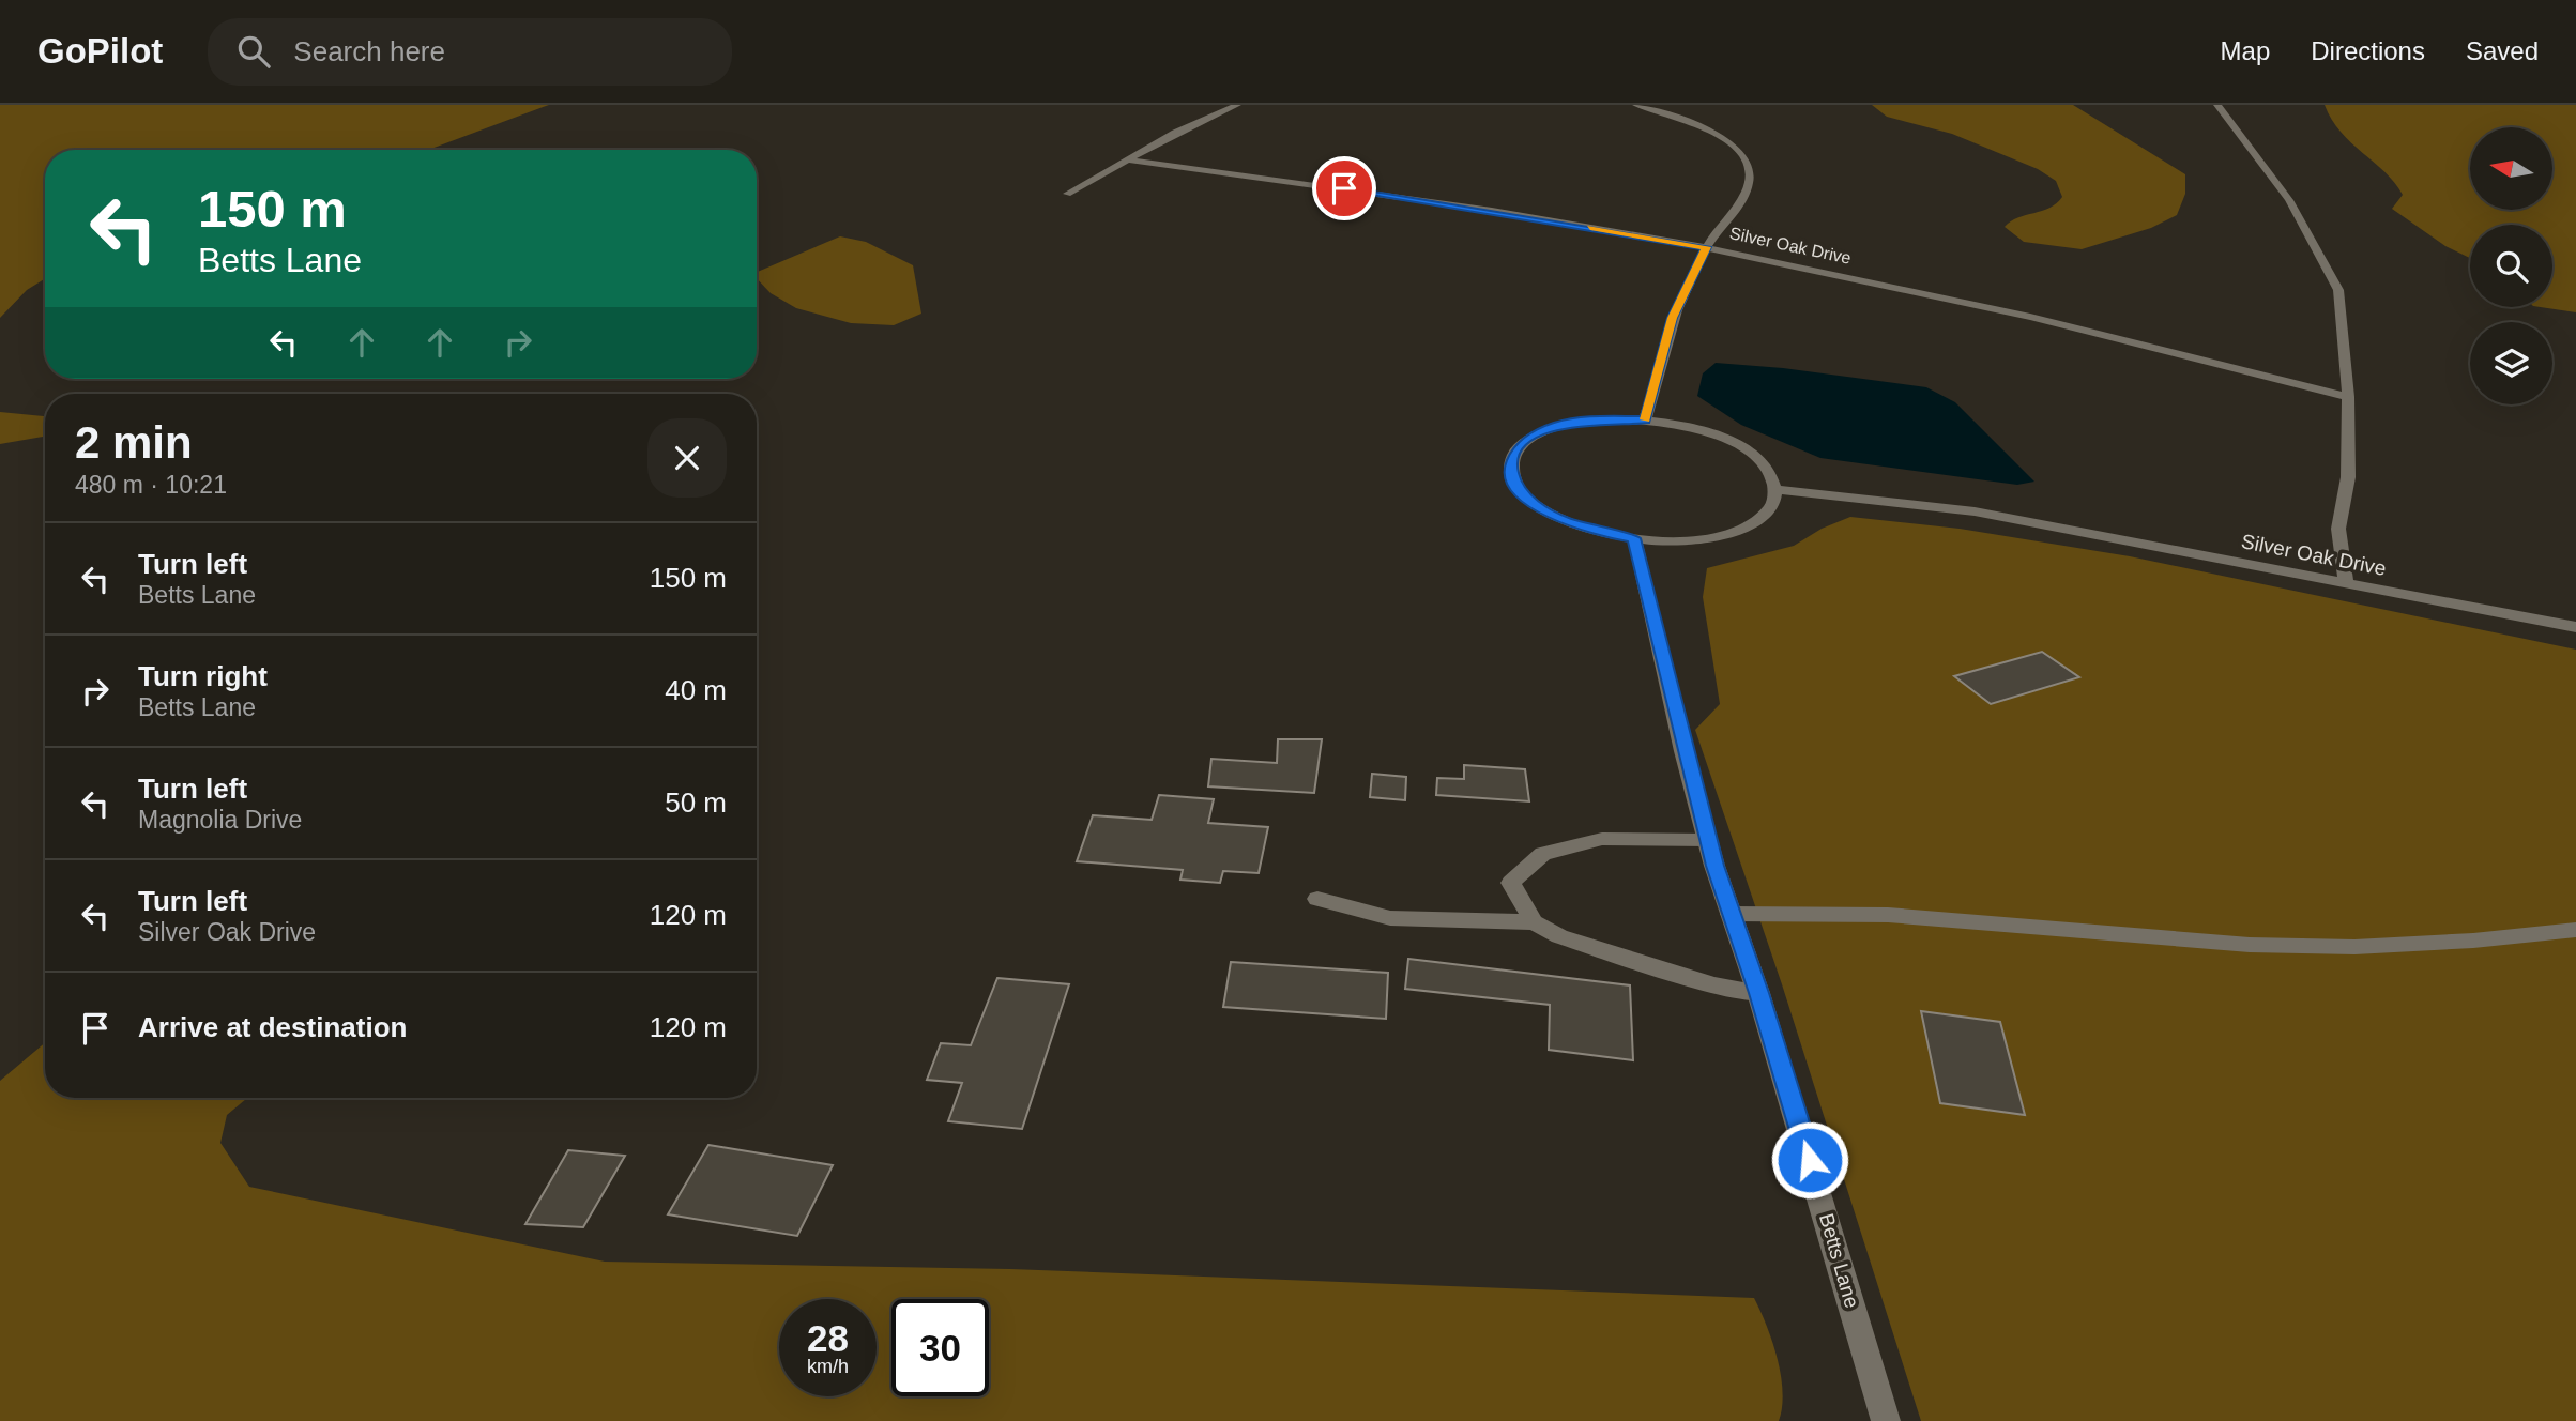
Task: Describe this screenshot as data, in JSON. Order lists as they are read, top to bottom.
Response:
{
  "streets": {
    "street": ["Silver Oak Drive", "Betts Lane"]
  },
  "north": "left",
  "page": {
    "header": "GoPilot",
    "search": "Search here",
    "nav": ["Map", "Directions", "Saved"],
    "turn": ["150 m", "Betts Lane"],
    "heading": ["2 min", "480 m · 10:21"],
    "list": [
      {
        "name": "Turn left",
        "note": "Betts Lane",
        "value": "150 m"
      },
      {
        "name": "Turn right",
        "note": "Betts Lane",
        "value": "40 m"
      },
      {
        "name": "Turn left",
        "note": "Magnolia Drive",
        "value": "50 m"
      },
      {
        "name": "Turn left",
        "note": "Silver Oak Drive",
        "value": "120 m"
      },
      {
        "name": "Arrive at destination",
        "value": "120 m"
      }
    ],
    "speed": "28 km/h",
    "limit": "30"
  }
}
